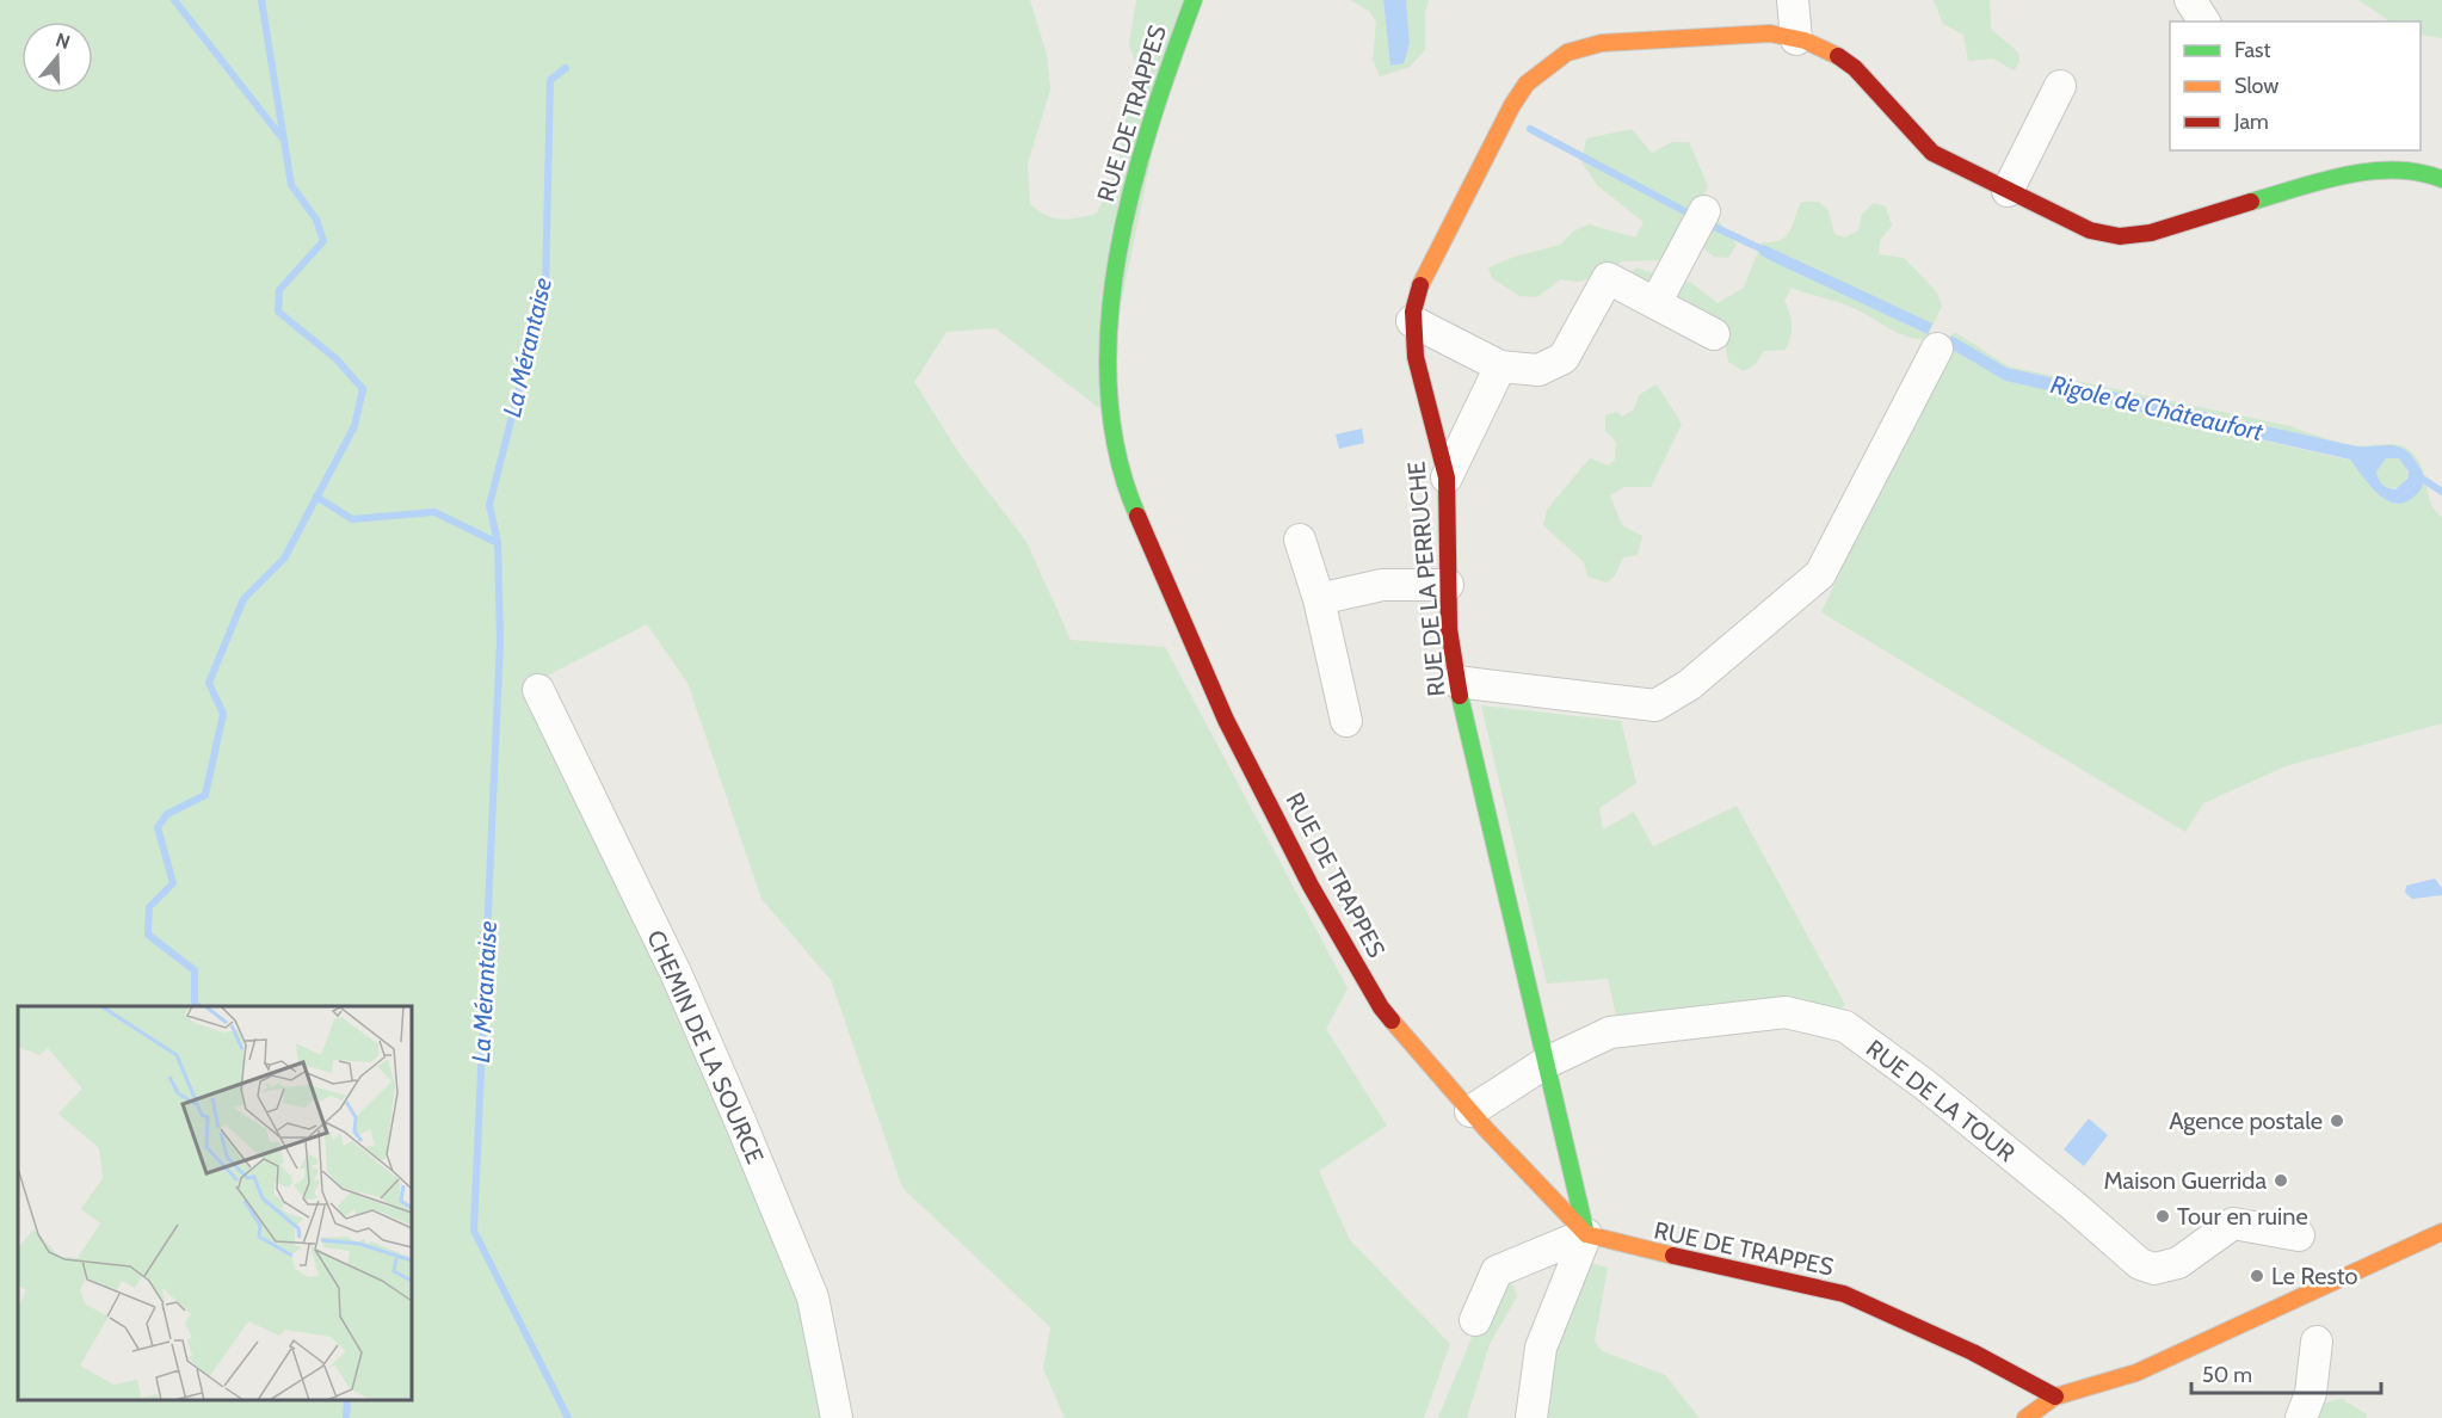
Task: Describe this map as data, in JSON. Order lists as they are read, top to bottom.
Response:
{
  "streets": {
    "street": [
      "RUE DE TRAPPES",
      "RUE DE LA PERRUCHE",
      "CHEMIN DE LA SOURCE",
      "RUE DE LA TOUR"
    ]
  },
  "crossings": [
    ["RUE DE TRAPPES", "RUE DE LA TOUR"],
    ["RUE DE LA PERRUCHE", "RUE DE LA TOUR"]
  ],
  "water": ["La Mérantaise", "Rigole de Châteaufort"],
  "places": [
    "Agence postale",
    "Maison Guerrida",
    "Tour en ruine",
    "Le Resto"
  ],
  "legend": ["Fast", "Slow", "Jam"],
  "scale_bar": "50 m",
  "north": "top"
}
